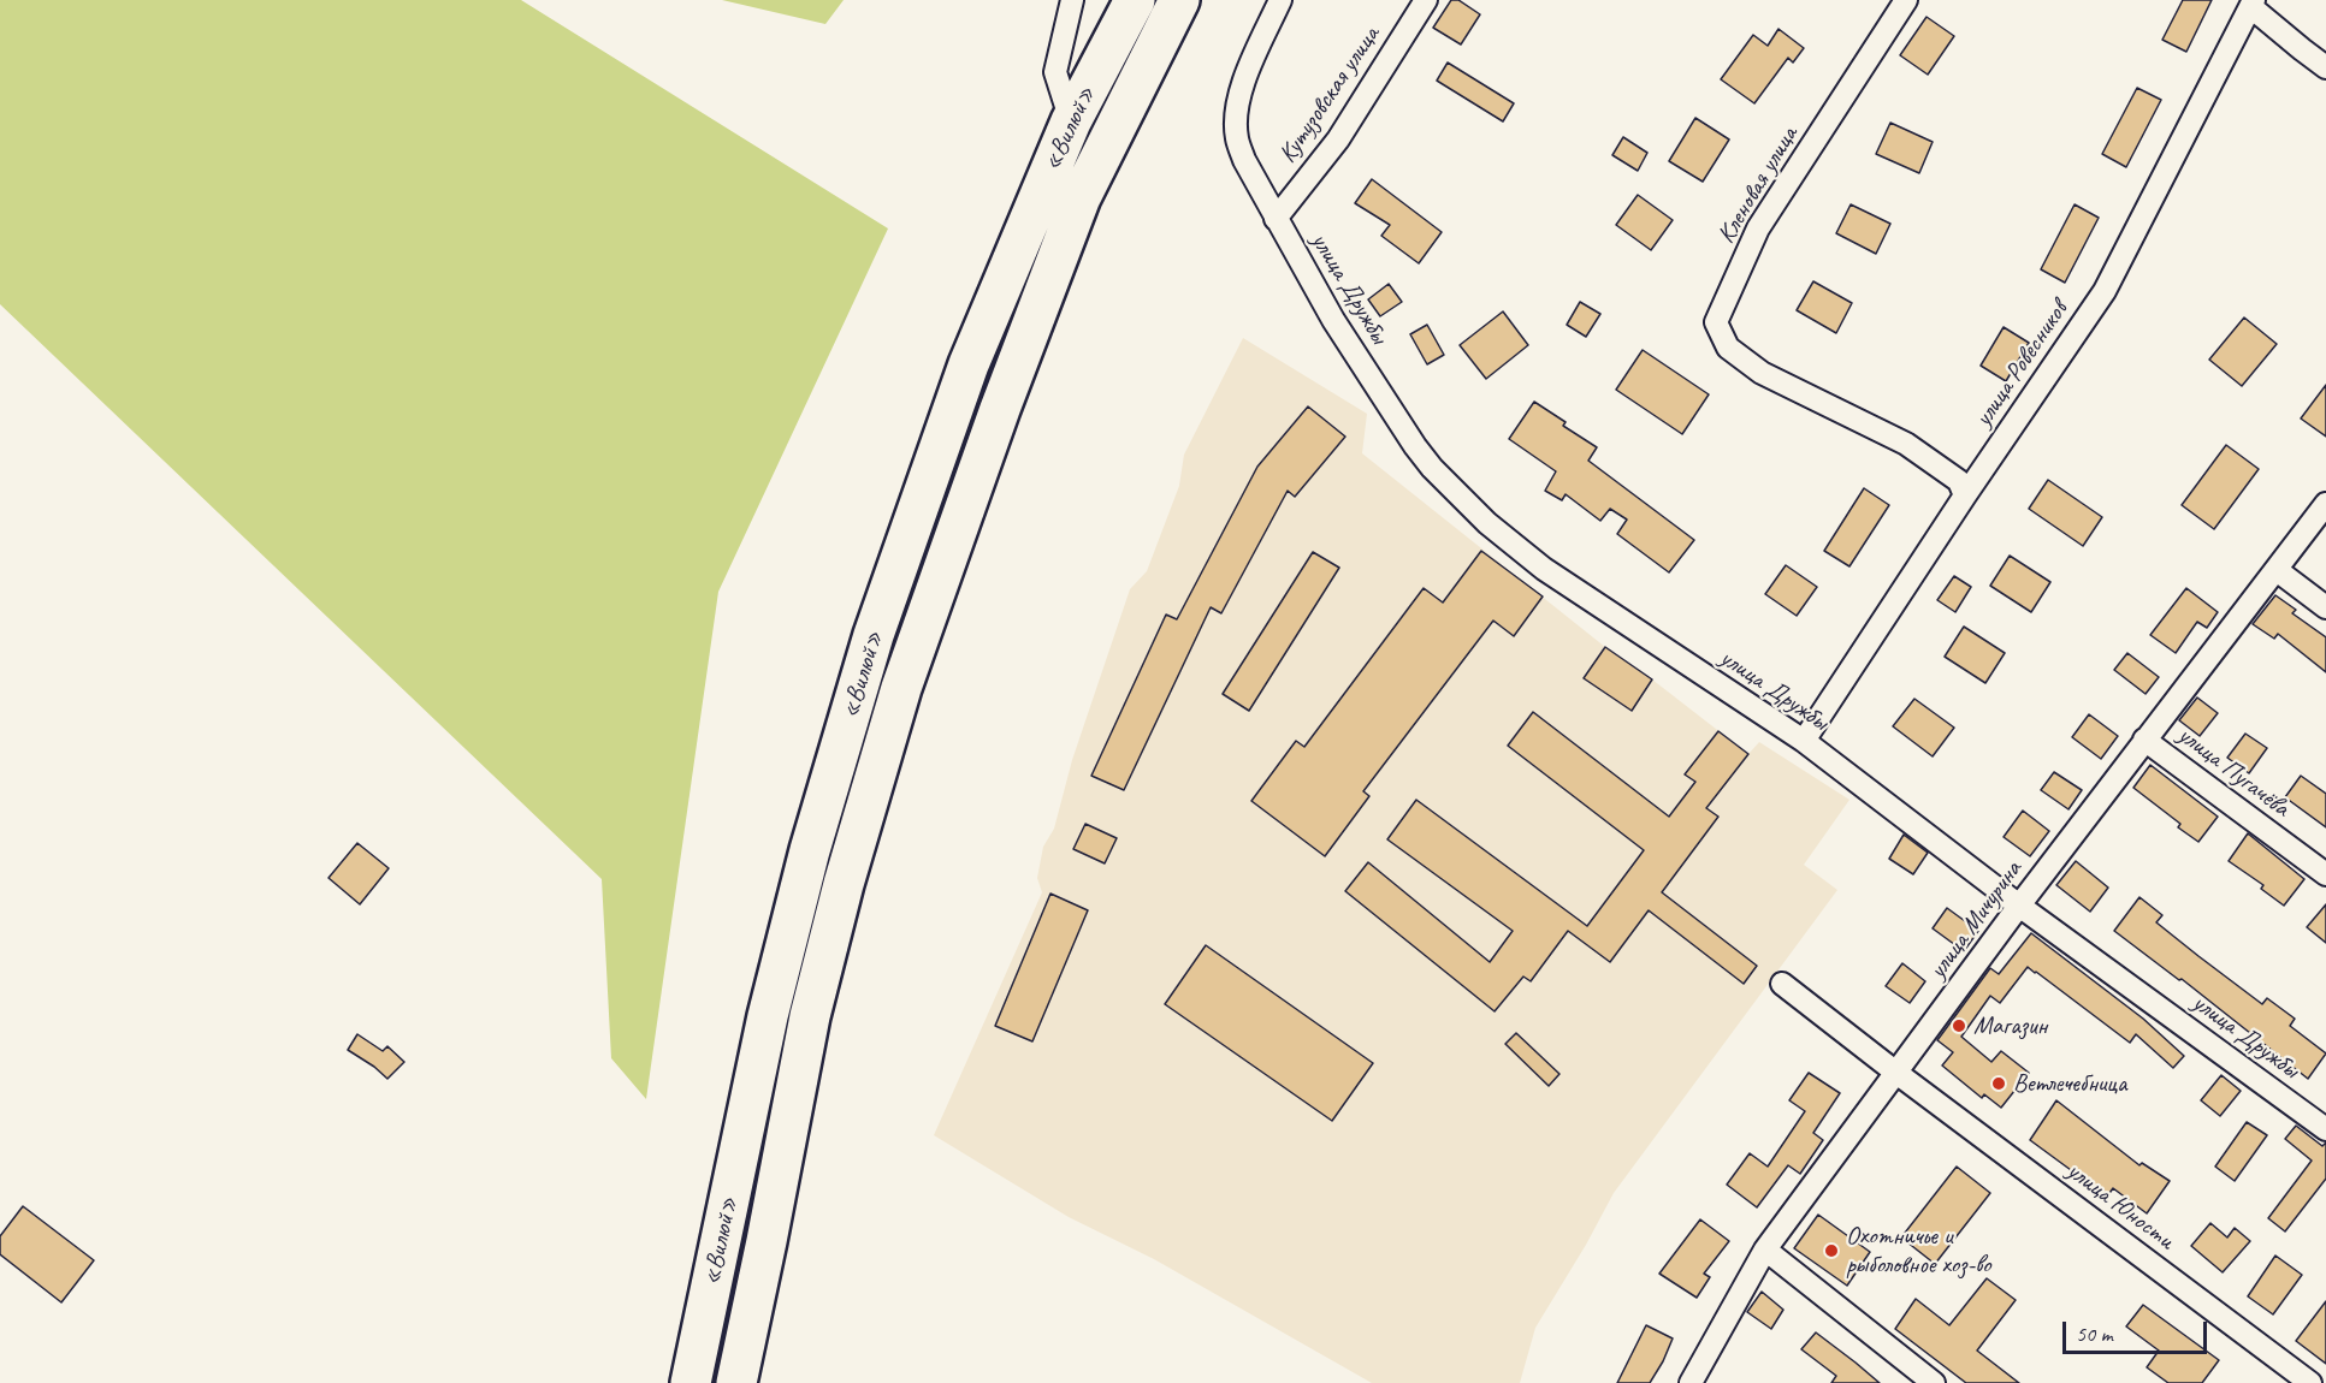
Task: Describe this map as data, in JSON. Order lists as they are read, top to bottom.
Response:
{
  "streets": {
    "highway": ["«Вилюй»"],
    "street": [
      "Кутузовская улица",
      "Кленовая улица",
      "улица Дружбы",
      "улица Ровесников",
      "улица Пугачёва",
      "улица Мичурина",
      "улица Юности"
    ]
  },
  "crossings": [
    ["Кутузовская улица", "улица Дружбы"],
    ["Кленовая улица", "улица Ровесников"],
    ["улица Дружбы", "улица Ровесников"],
    ["улица Дружбы", "улица Мичурина"],
    ["улица Пугачёва", "улица Мичурина"],
    ["улица Мичурина", "улица Юности"]
  ],
  "places": ["Магазин", "Ветлечебница", "Охотничье и рыболовное хоз-во"],
  "scale_bar": "50 m"
}
